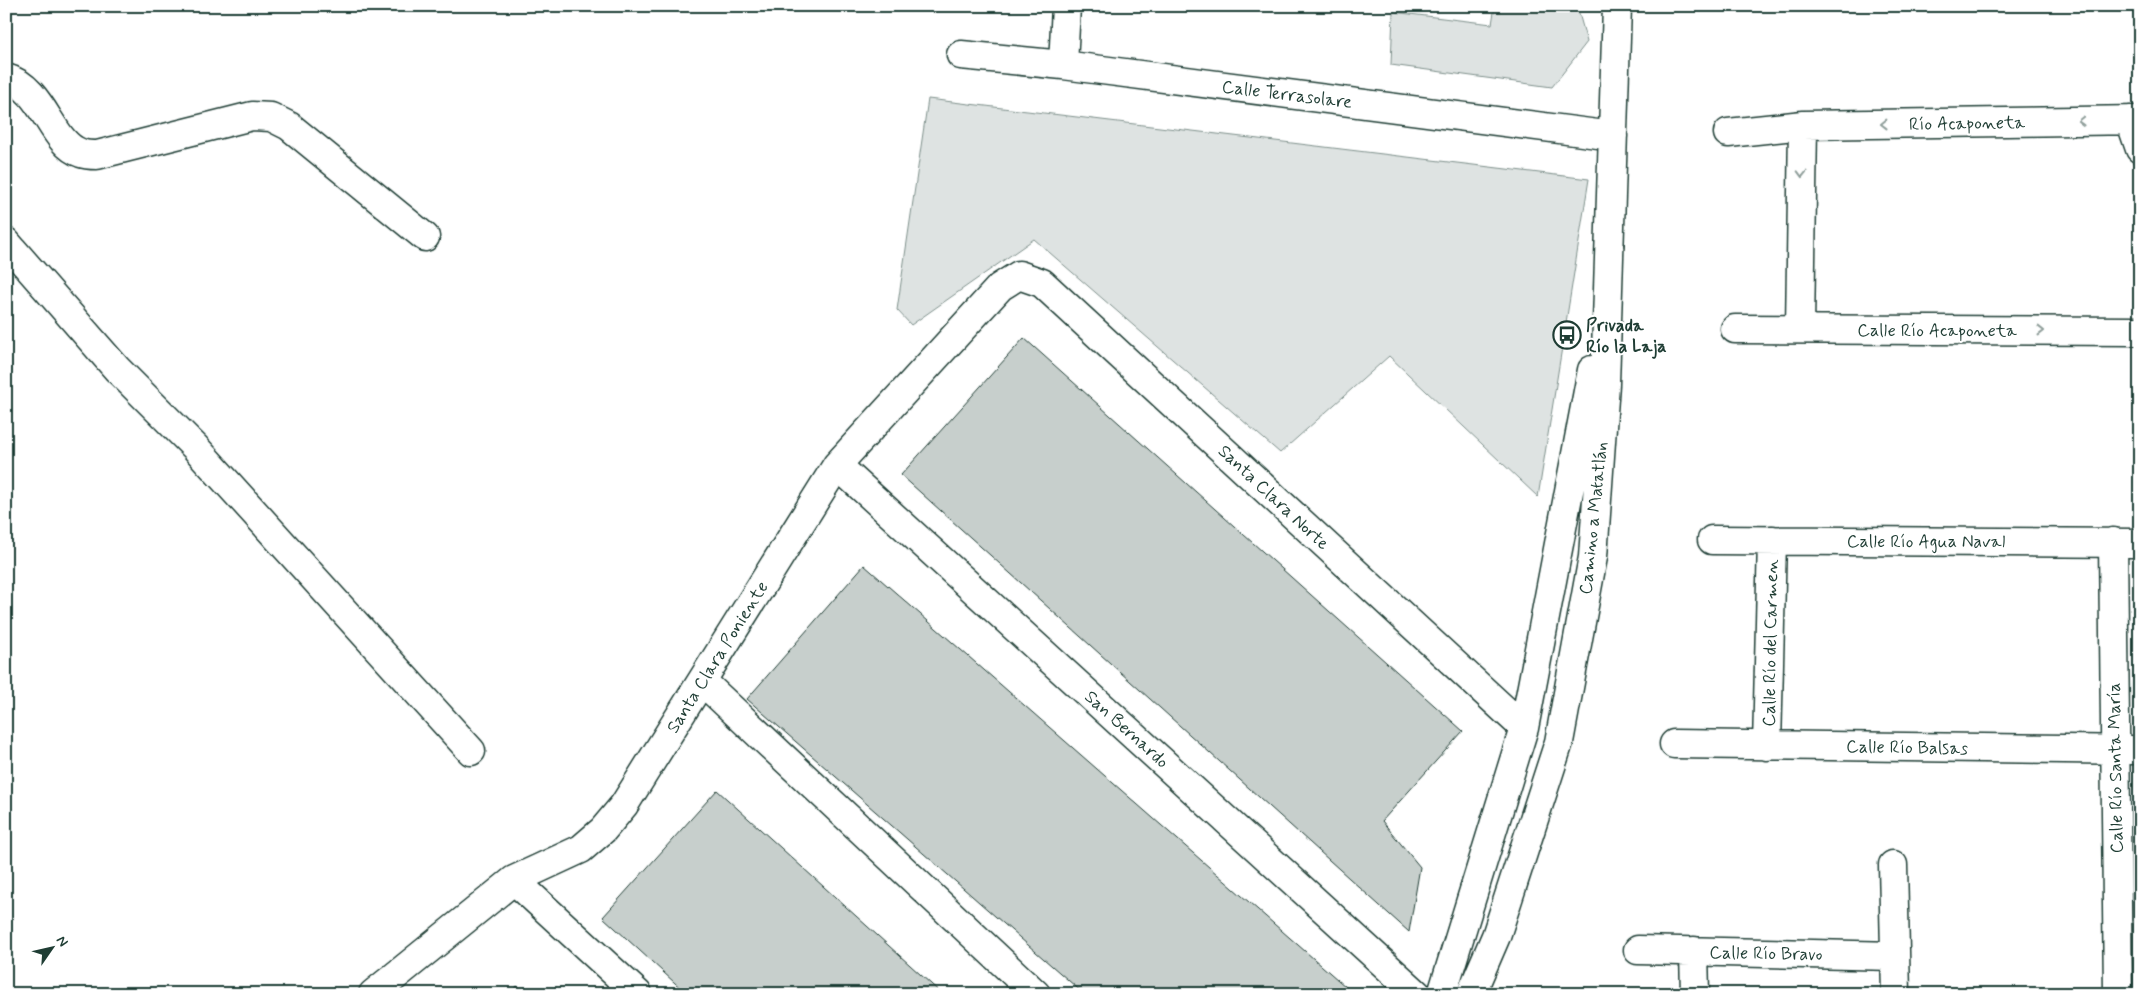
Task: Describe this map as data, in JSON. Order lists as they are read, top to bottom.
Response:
{
  "streets": {
    "street": [
      "Calle Terrasolare",
      "Río Acaponeta",
      "Calle Río Acaponeta",
      "Santa Clara Norte",
      "Camino a Matatlán",
      "Calle Río Agua Naval",
      "Calle Río del Carmen",
      "Santa Clara Poniente",
      "San Bernardo",
      "Calle Río Balsas",
      "Calle Río Santa María",
      "Calle Río Bravo"
    ]
  },
  "crossings": [
    ["Calle Terrasolare", "Camino a Matatlán"],
    ["Santa Clara Norte", "Santa Clara Poniente"],
    ["Calle Río Agua Naval", "Calle Río del Carmen"],
    ["Calle Río Agua Naval", "Calle Río Santa María"],
    ["Calle Río del Carmen", "Calle Río Balsas"],
    ["Santa Clara Poniente", "San Bernardo"],
    ["Calle Río Balsas", "Calle Río Santa María"]
  ],
  "one_way": ["Río Acaponeta", "Calle Río Acaponeta"],
  "places": {
    "bus stop": ["Privada Río la Laja"]
  },
  "north": "top right"
}
